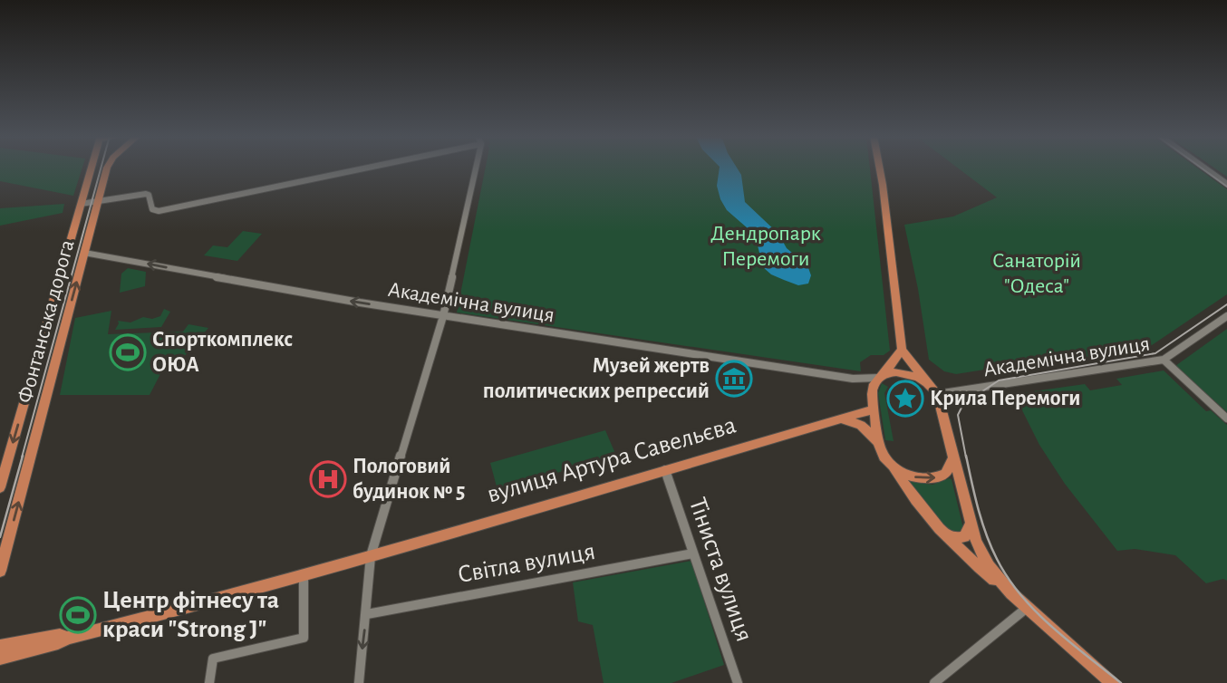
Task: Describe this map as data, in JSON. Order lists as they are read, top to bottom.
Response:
{
  "streets": {
    "main road": ["Фонтанська дорога", "вулиця Артура Савельєва"],
    "street": ["Академічна вулиця", "Світла вулиця", "Тіниста вулиця"]
  },
  "crossings": [
    ["Академічна вулиця", "Фонтанська дорога"],
    ["Академічна вулиця", "вулиця Артура Савельєва"],
    ["вулиця Артура Савельєва", "Тіниста вулиця"],
    ["Світла вулиця", "Тіниста вулиця"]
  ],
  "parks": ["Дендропарк Перемоги", "Санаторій \"Одеса\""],
  "places": {
    "sports": ["Спорткомплекс ОЮА", "Центр фітнесу та краси \"Strong J\""],
    "museum": ["Музей жертв политических репрессий"],
    "place": ["Крила Перемоги"],
    "hospital": ["Пологовий будинок № 5"]
  }
}
